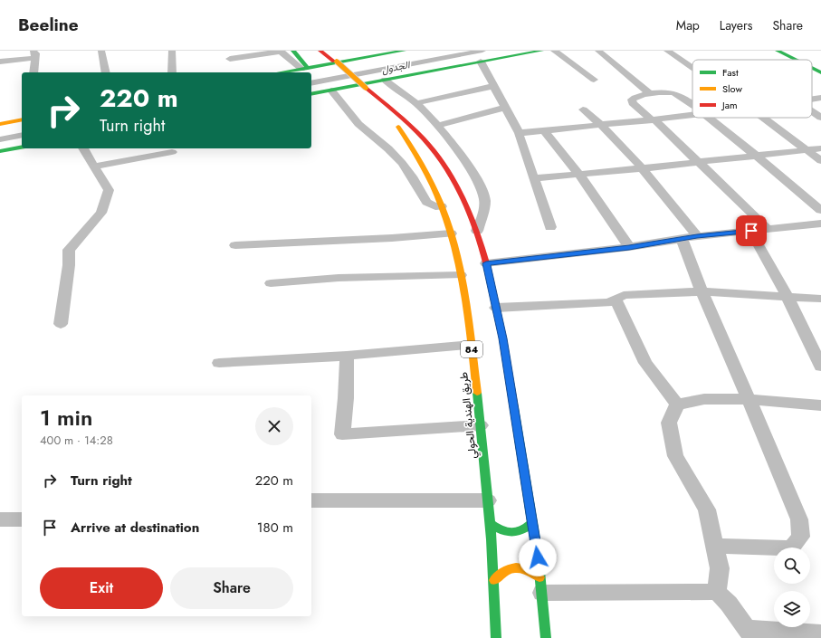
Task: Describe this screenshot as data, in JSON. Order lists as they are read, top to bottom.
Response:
{
  "streets": {
    "main road": ["84", "طريق الهندية الحولي"]
  },
  "crossings": [
    ["84", "طريق الهندية الحولي"]
  ],
  "water": ["الجدول"],
  "legend": ["Fast", "Slow", "Jam"],
  "page": {
    "header": "Beeline",
    "nav": ["Map", "Layers", "Share"],
    "turn": ["220 m", "Turn right"],
    "heading": ["1 min", "400 m · 14:28"],
    "list": [
      {
        "name": "Turn right",
        "value": "220 m"
      },
      {
        "name": "Arrive at destination",
        "value": "180 m"
      }
    ],
    "buttons": ["Exit", "Share"]
  }
}
